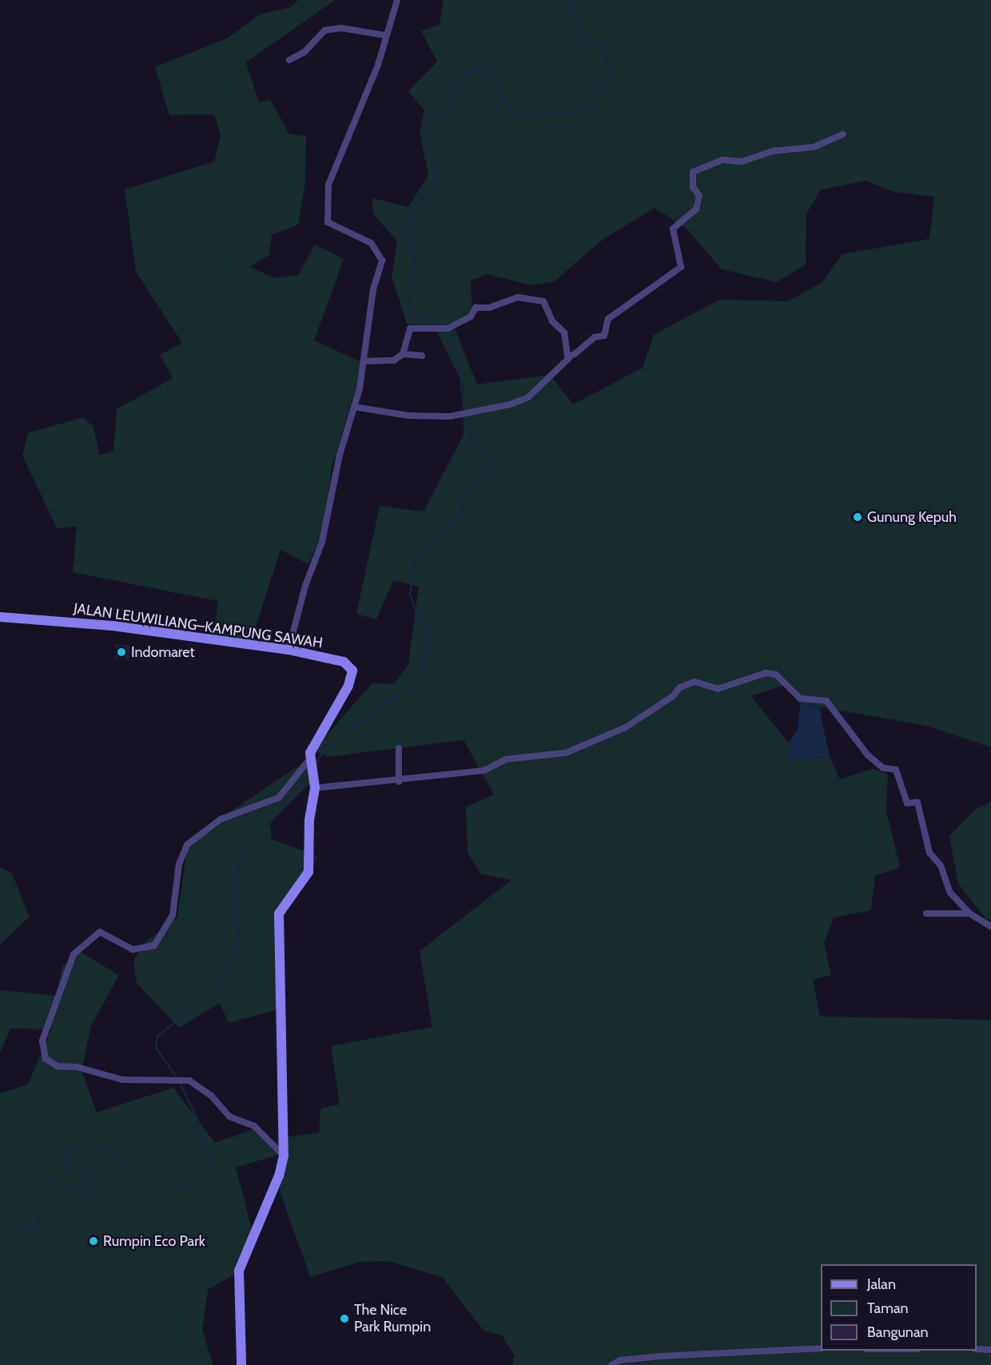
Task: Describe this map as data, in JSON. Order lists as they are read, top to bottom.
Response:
{
  "streets": {
    "main road": ["JALAN LEUWILIANG–KAMPUNG SAWAH"]
  },
  "places": [
    "Gunung Kepuh",
    "Indomaret",
    "Rumpin Eco Park",
    "The Nice Park Rumpin"
  ],
  "legend": ["Jalan", "Taman", "Bangunan"]
}
